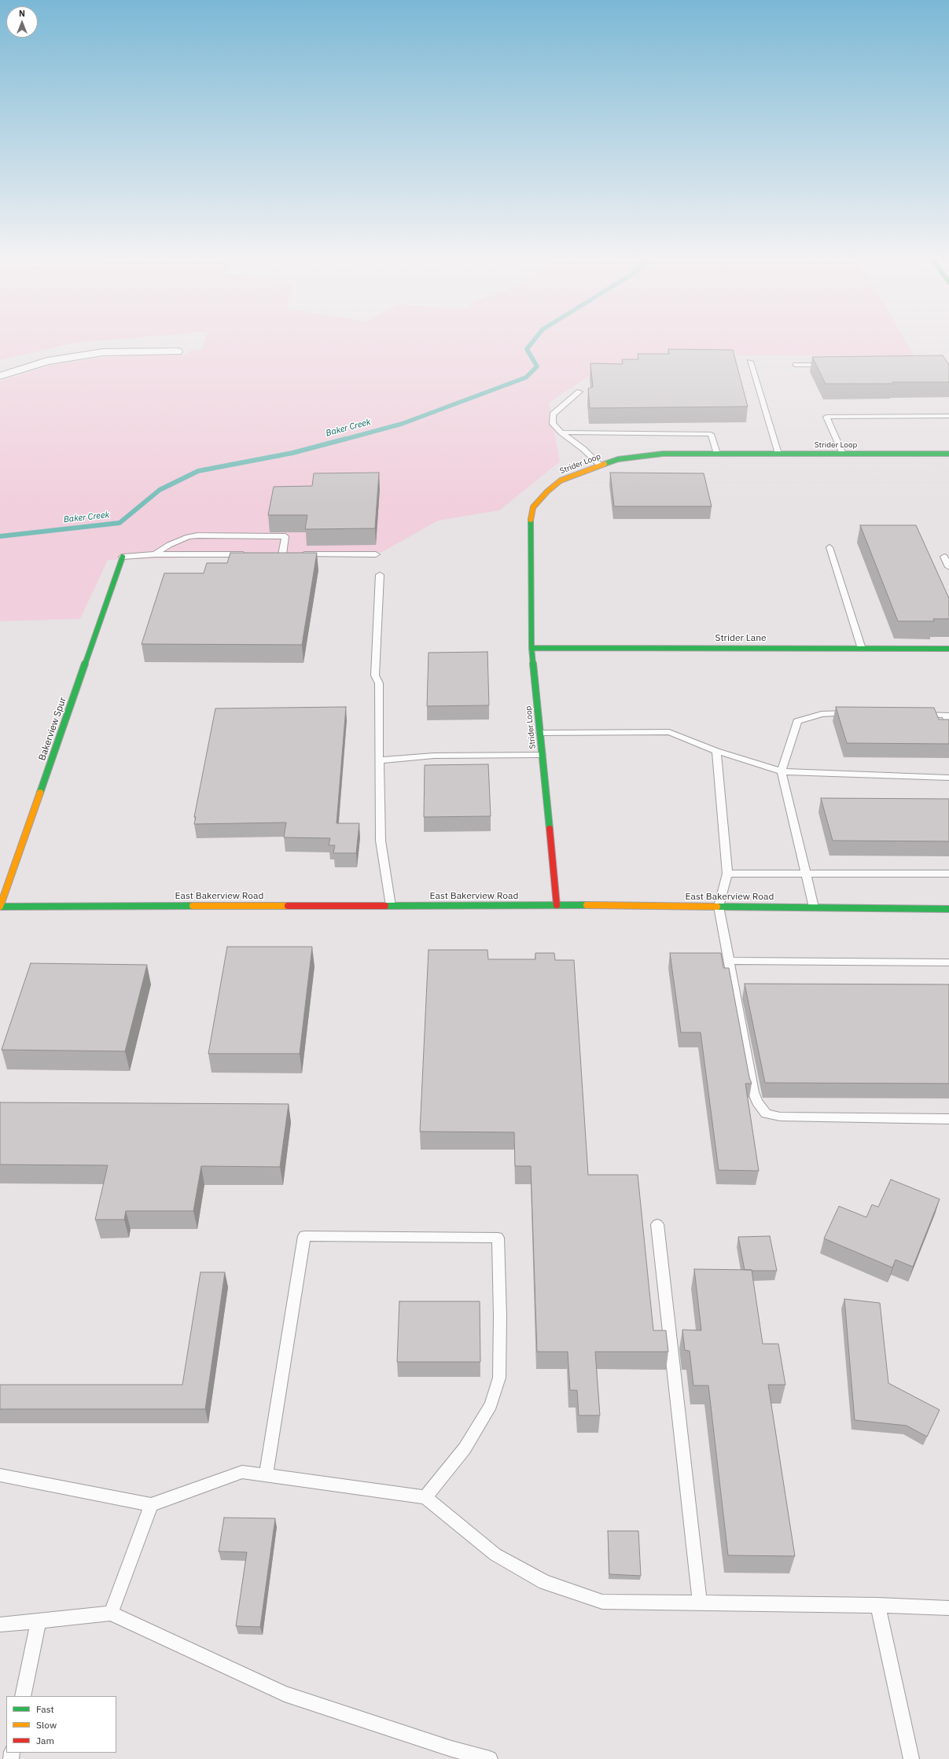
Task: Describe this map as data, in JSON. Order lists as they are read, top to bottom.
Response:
{
  "streets": {
    "street": [
      "Strider Loop",
      "Strider Lane",
      "Bakerview Spur",
      "East Bakerview Road"
    ]
  },
  "crossings": [
    ["Strider Loop", "Strider Lane"],
    ["Strider Loop", "East Bakerview Road"],
    ["Bakerview Spur", "East Bakerview Road"]
  ],
  "water": ["Baker Creek"],
  "legend": ["Fast", "Slow", "Jam"],
  "north": "top"
}
